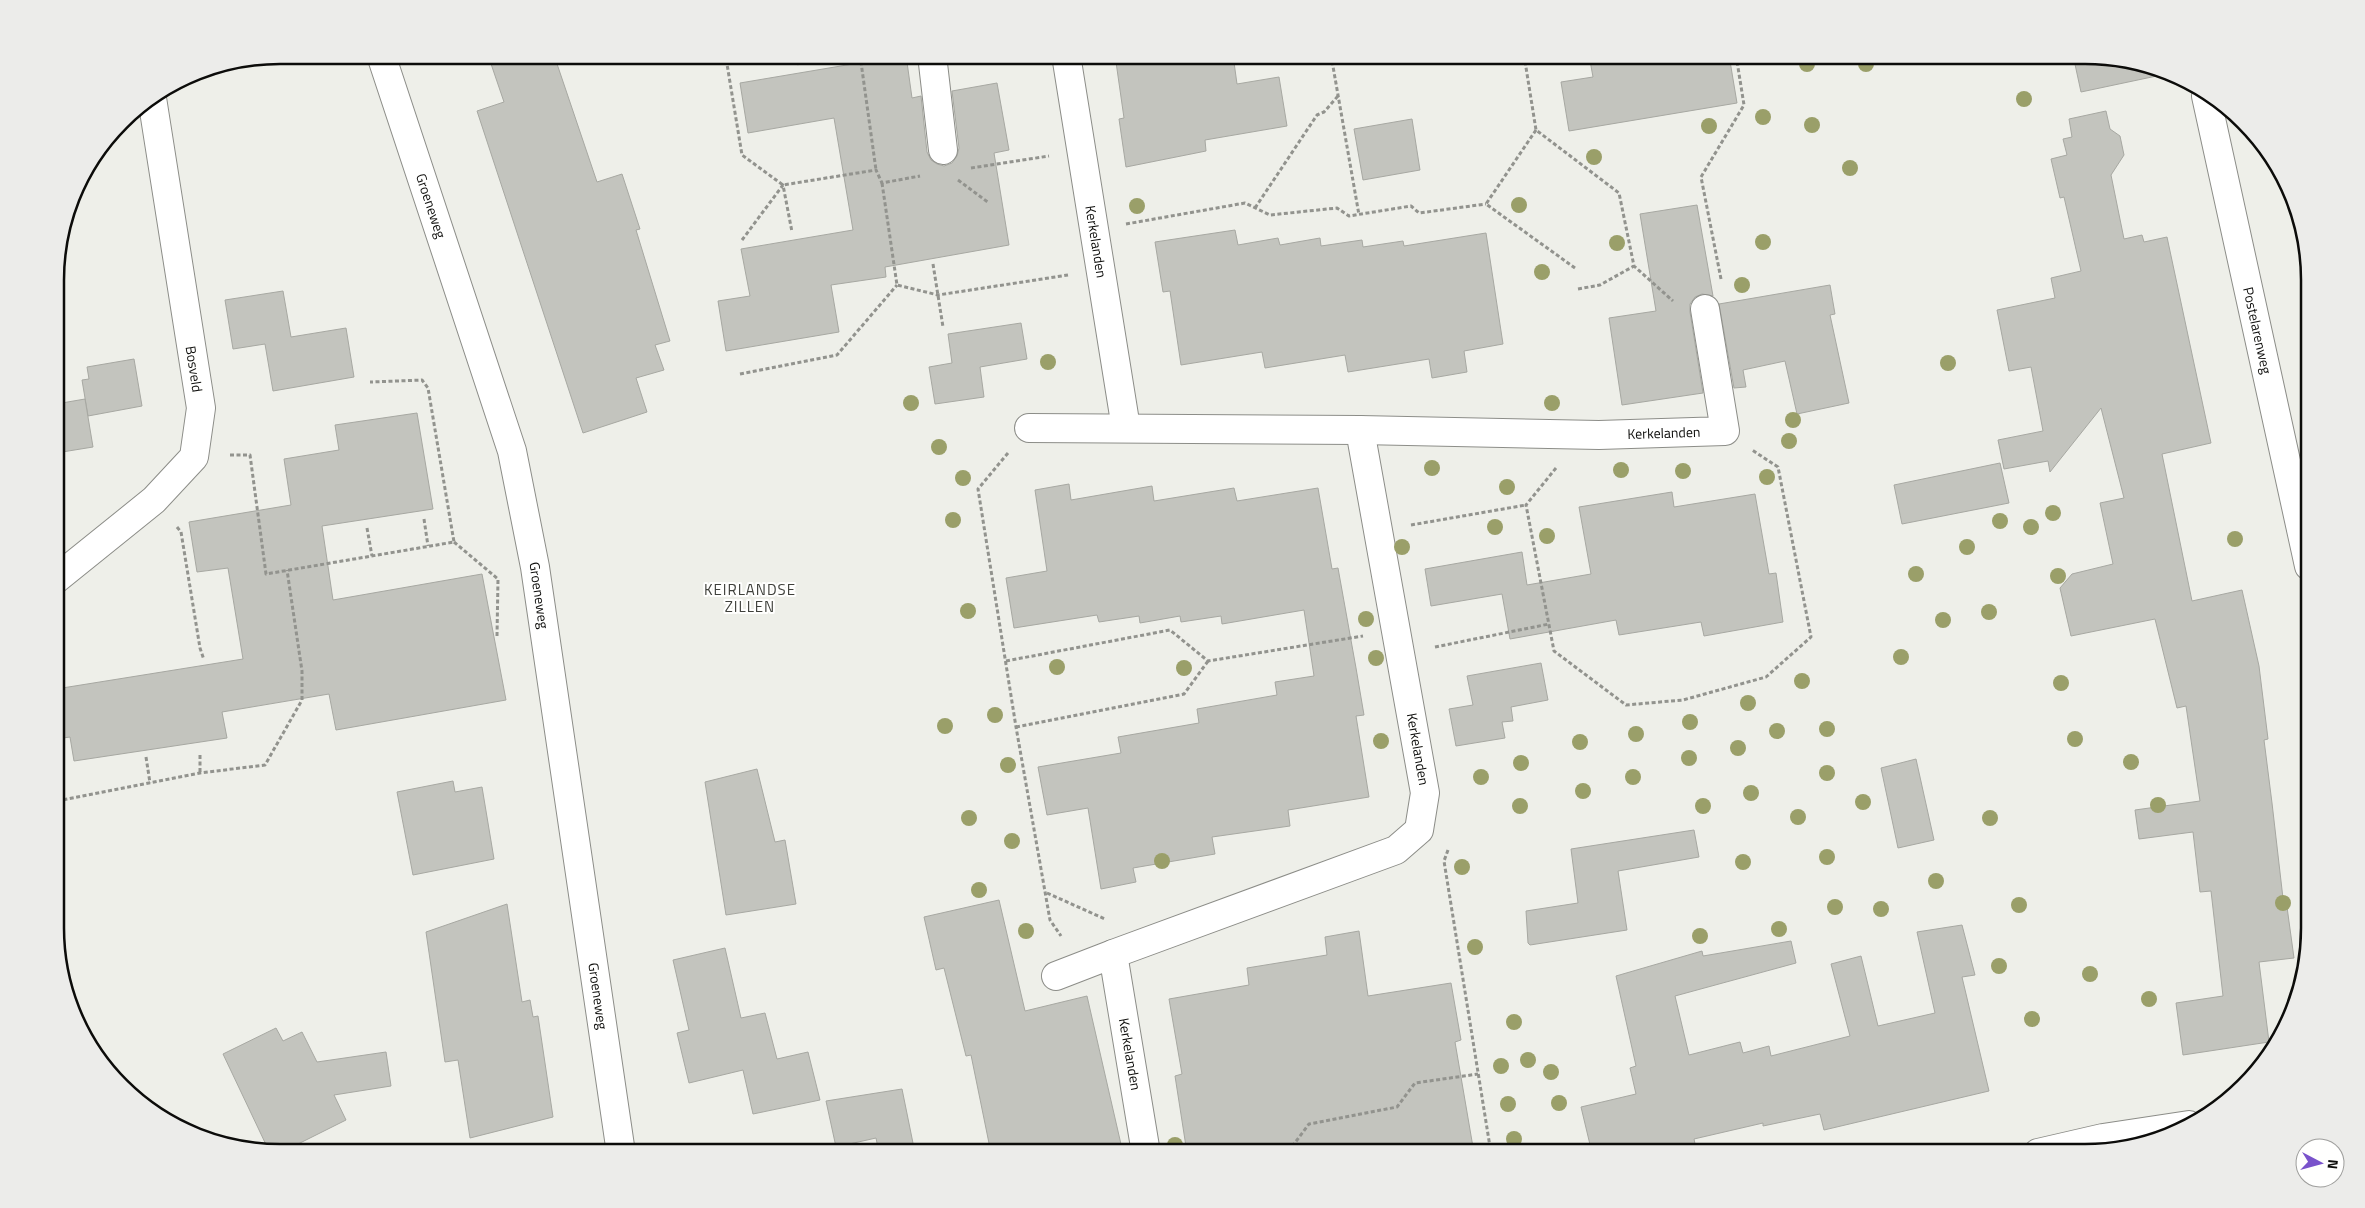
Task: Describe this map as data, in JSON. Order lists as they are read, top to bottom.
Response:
{
  "streets": {
    "street": [
      "Groeneweg",
      "Kerkelanden",
      "Postelarenweg",
      "Bosveld"
    ]
  },
  "districts": ["KEIRLANDSE ZILLEN"],
  "north": "right"
}
